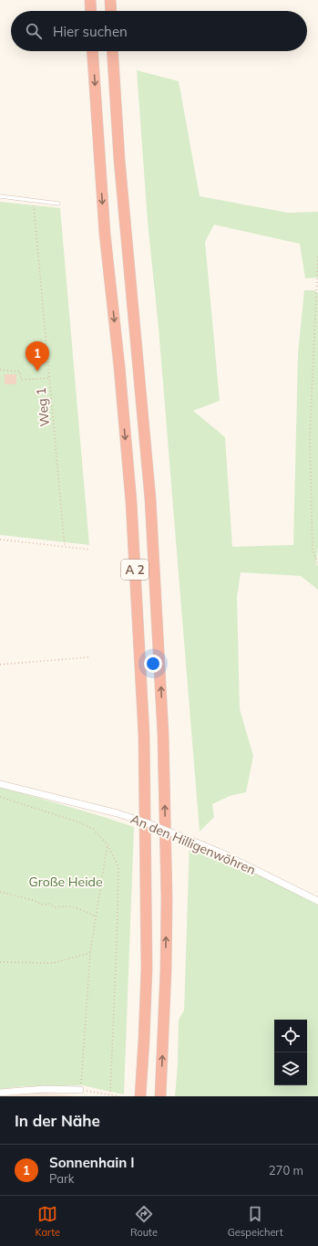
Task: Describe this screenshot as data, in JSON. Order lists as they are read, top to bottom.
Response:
{
  "streets": {
    "highway": ["A 2"],
    "street": ["An den Hilligenwöhren"],
    "path": ["Weg 1"]
  },
  "parks": ["Große Heide"],
  "page": {
    "search": "Hier suchen",
    "pins": "1",
    "heading": "In der Nähe",
    "list": [
      {
        "mark": "1",
        "name": "Sonnenhain I",
        "note": "Park",
        "value": "270 m"
      }
    ],
    "nav": ["Karte", "Route", "Gespeichert"]
  }
}
